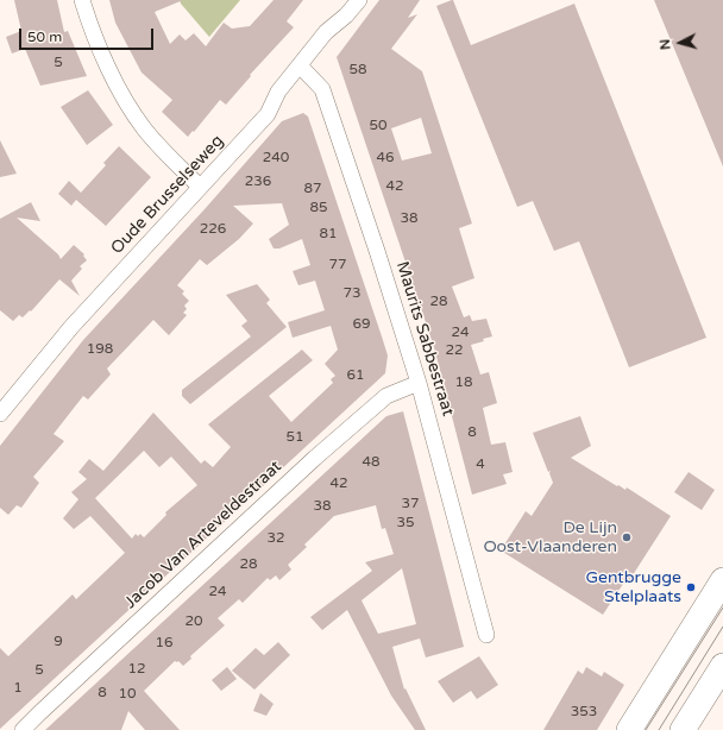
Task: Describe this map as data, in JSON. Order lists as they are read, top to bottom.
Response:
{
  "streets": {
    "street": ["Oude Brusselseweg", "Maurits Sabbestraat", "Jacob Van Arteveldestraat"]
  },
  "crossings": [
    ["Oude Brusselseweg", "Maurits Sabbestraat"],
    ["Maurits Sabbestraat", "Jacob Van Arteveldestraat"]
  ],
  "places": ["De Lijn Oost-Vlaanderen", "Gentbrugge Stelplaats"],
  "house_numbers": [
    "5",
    "58",
    "50",
    "240",
    "46",
    "236",
    "42",
    "87",
    "85",
    "38",
    "226",
    "81",
    "77",
    "73",
    "28",
    "69",
    "24",
    "198",
    "22",
    "61",
    "18",
    "8",
    "51",
    "48",
    "4",
    "42",
    "37",
    "38",
    "35",
    "32",
    "28",
    "24",
    "20",
    "9",
    "16",
    "12",
    "5",
    "1",
    "8",
    "10",
    "353"
  ],
  "scale_bar": "50 m",
  "north": "left"
}
